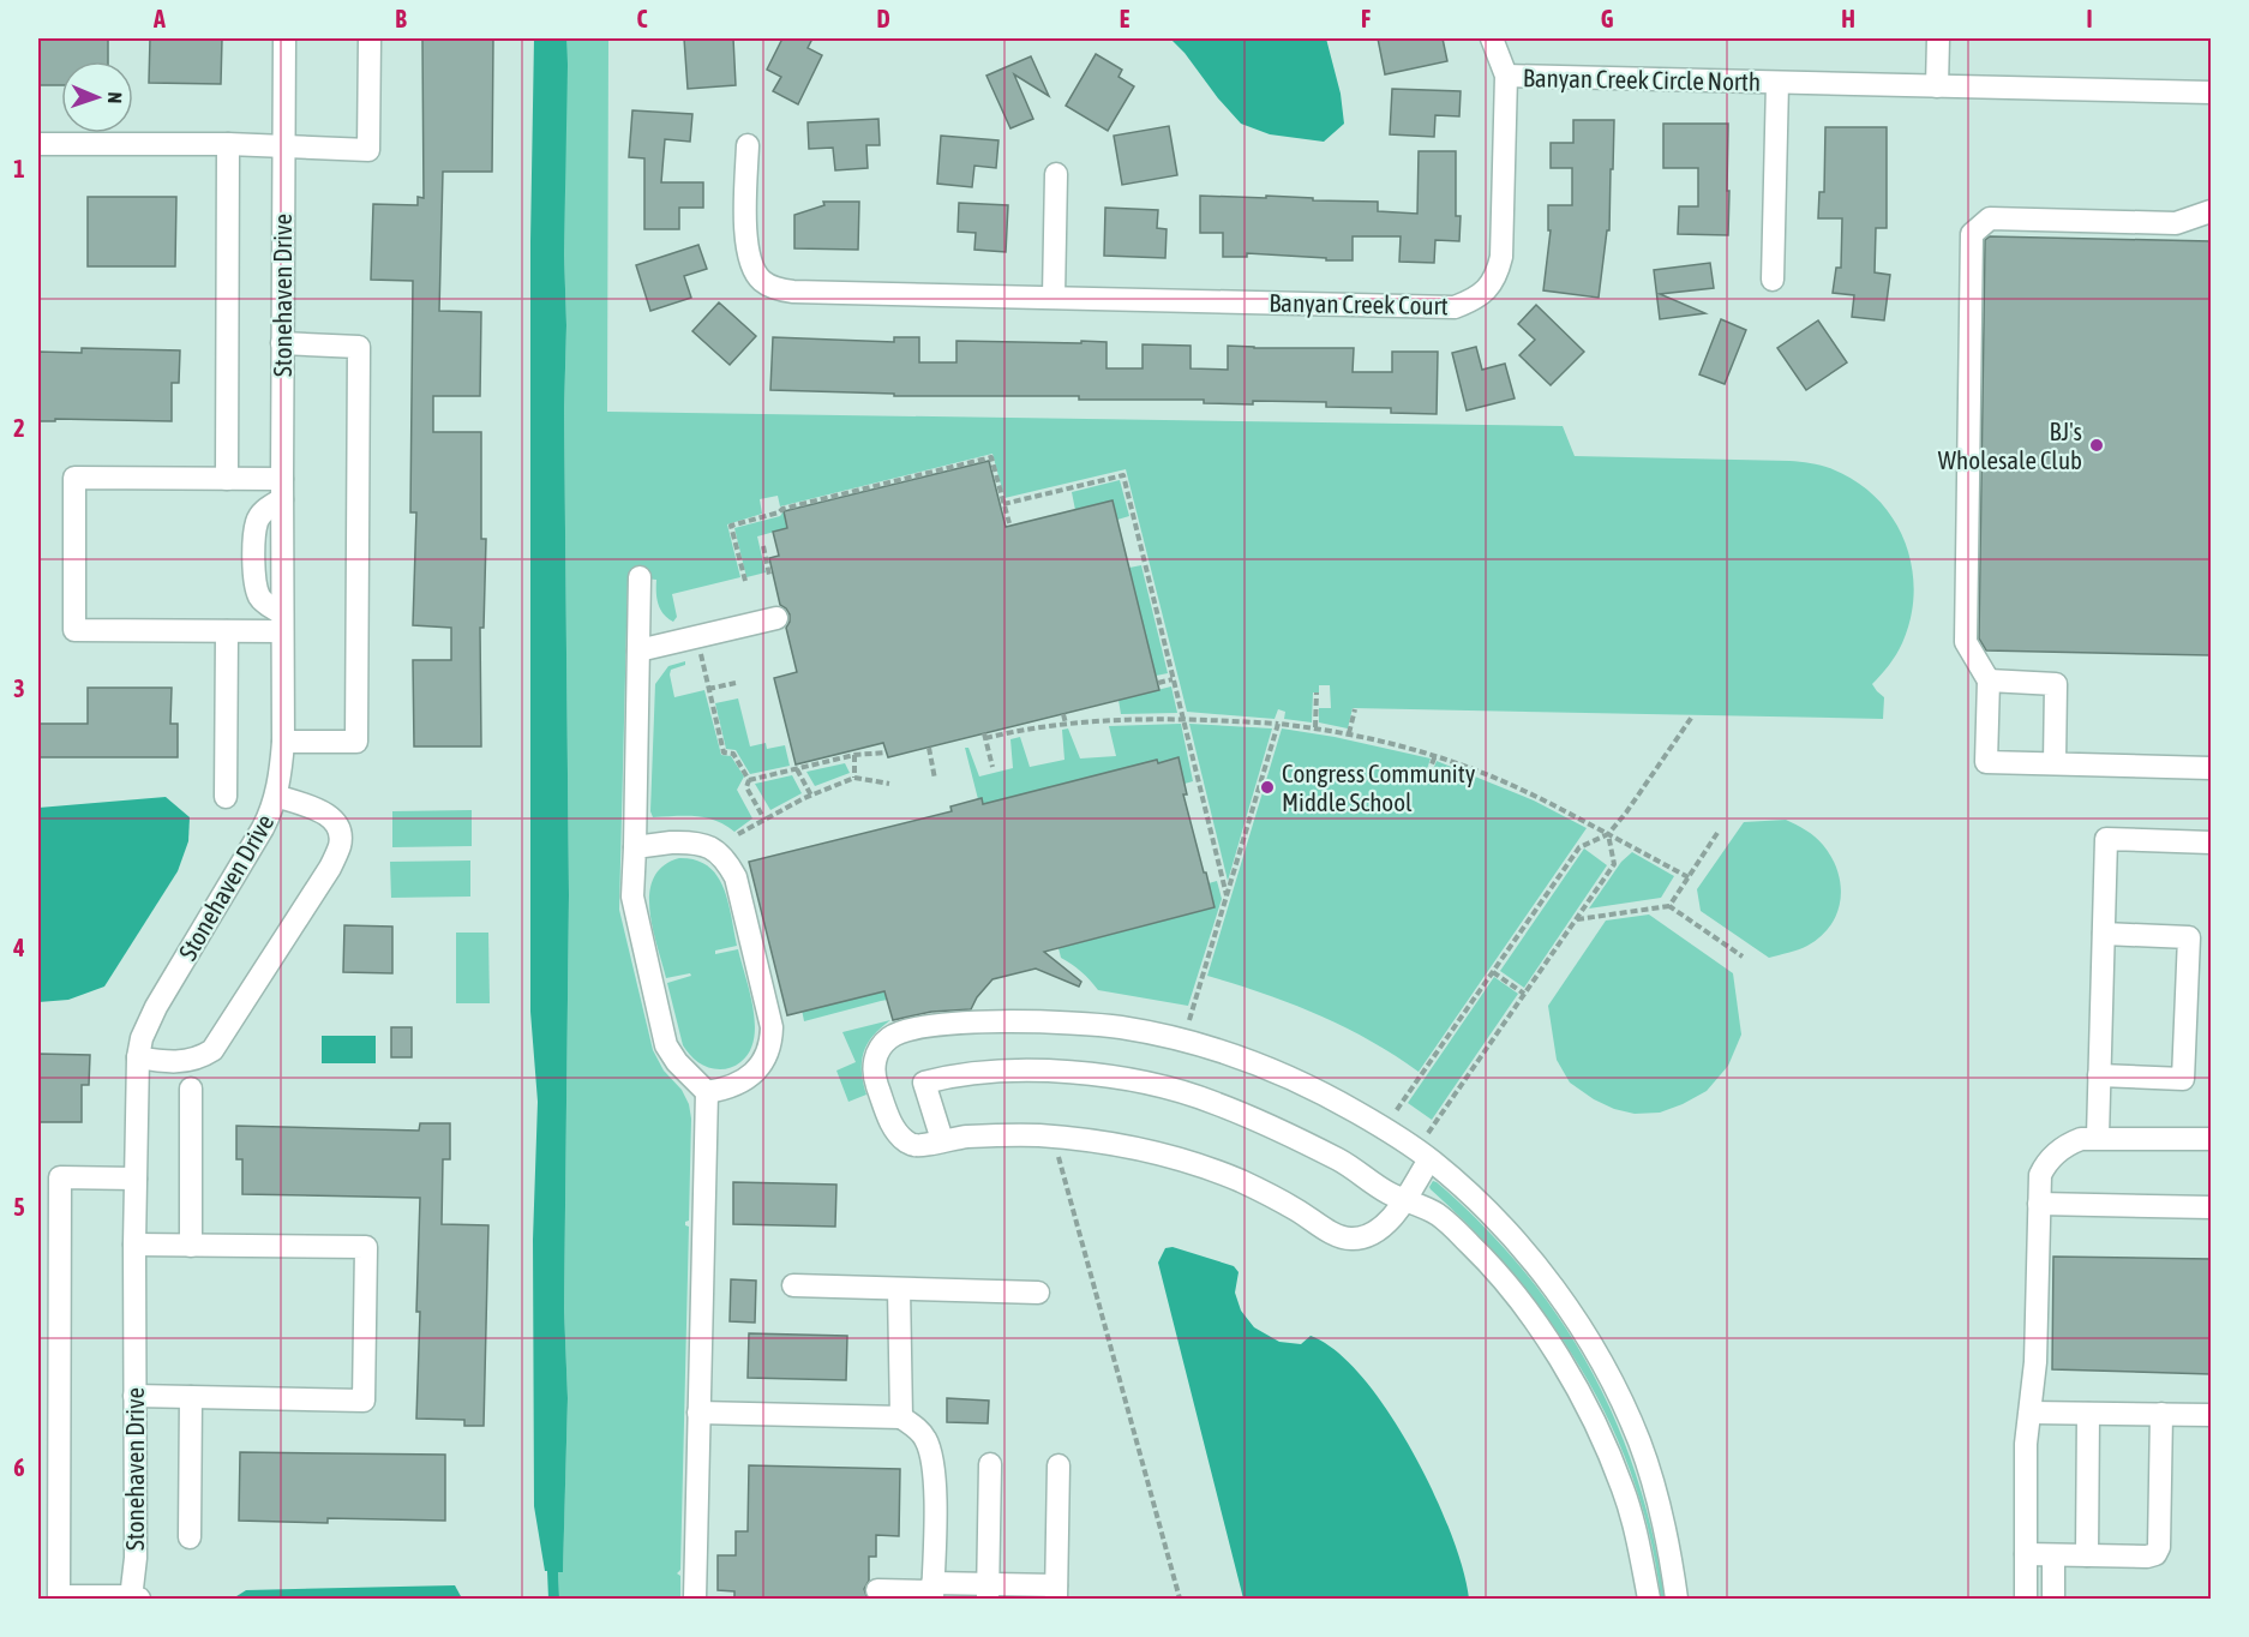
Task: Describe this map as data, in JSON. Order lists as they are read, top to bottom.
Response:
{
  "streets": {
    "street": ["Banyan Creek Circle North", "Stonehaven Drive", "Banyan Creek Court"]
  },
  "crossings": [
    ["Banyan Creek Circle North", "Banyan Creek Court"]
  ],
  "places": ["BJ's Wholesale Club", "Congress Community Middle School"],
  "north": "right",
  "grid": {
    "columns": [
      "A",
      "B",
      "C",
      "D",
      "E",
      "F",
      "G",
      "H",
      "I"
    ],
    "rows": [
      "1",
      "2",
      "3",
      "4",
      "5",
      "6"
    ]
  }
}
